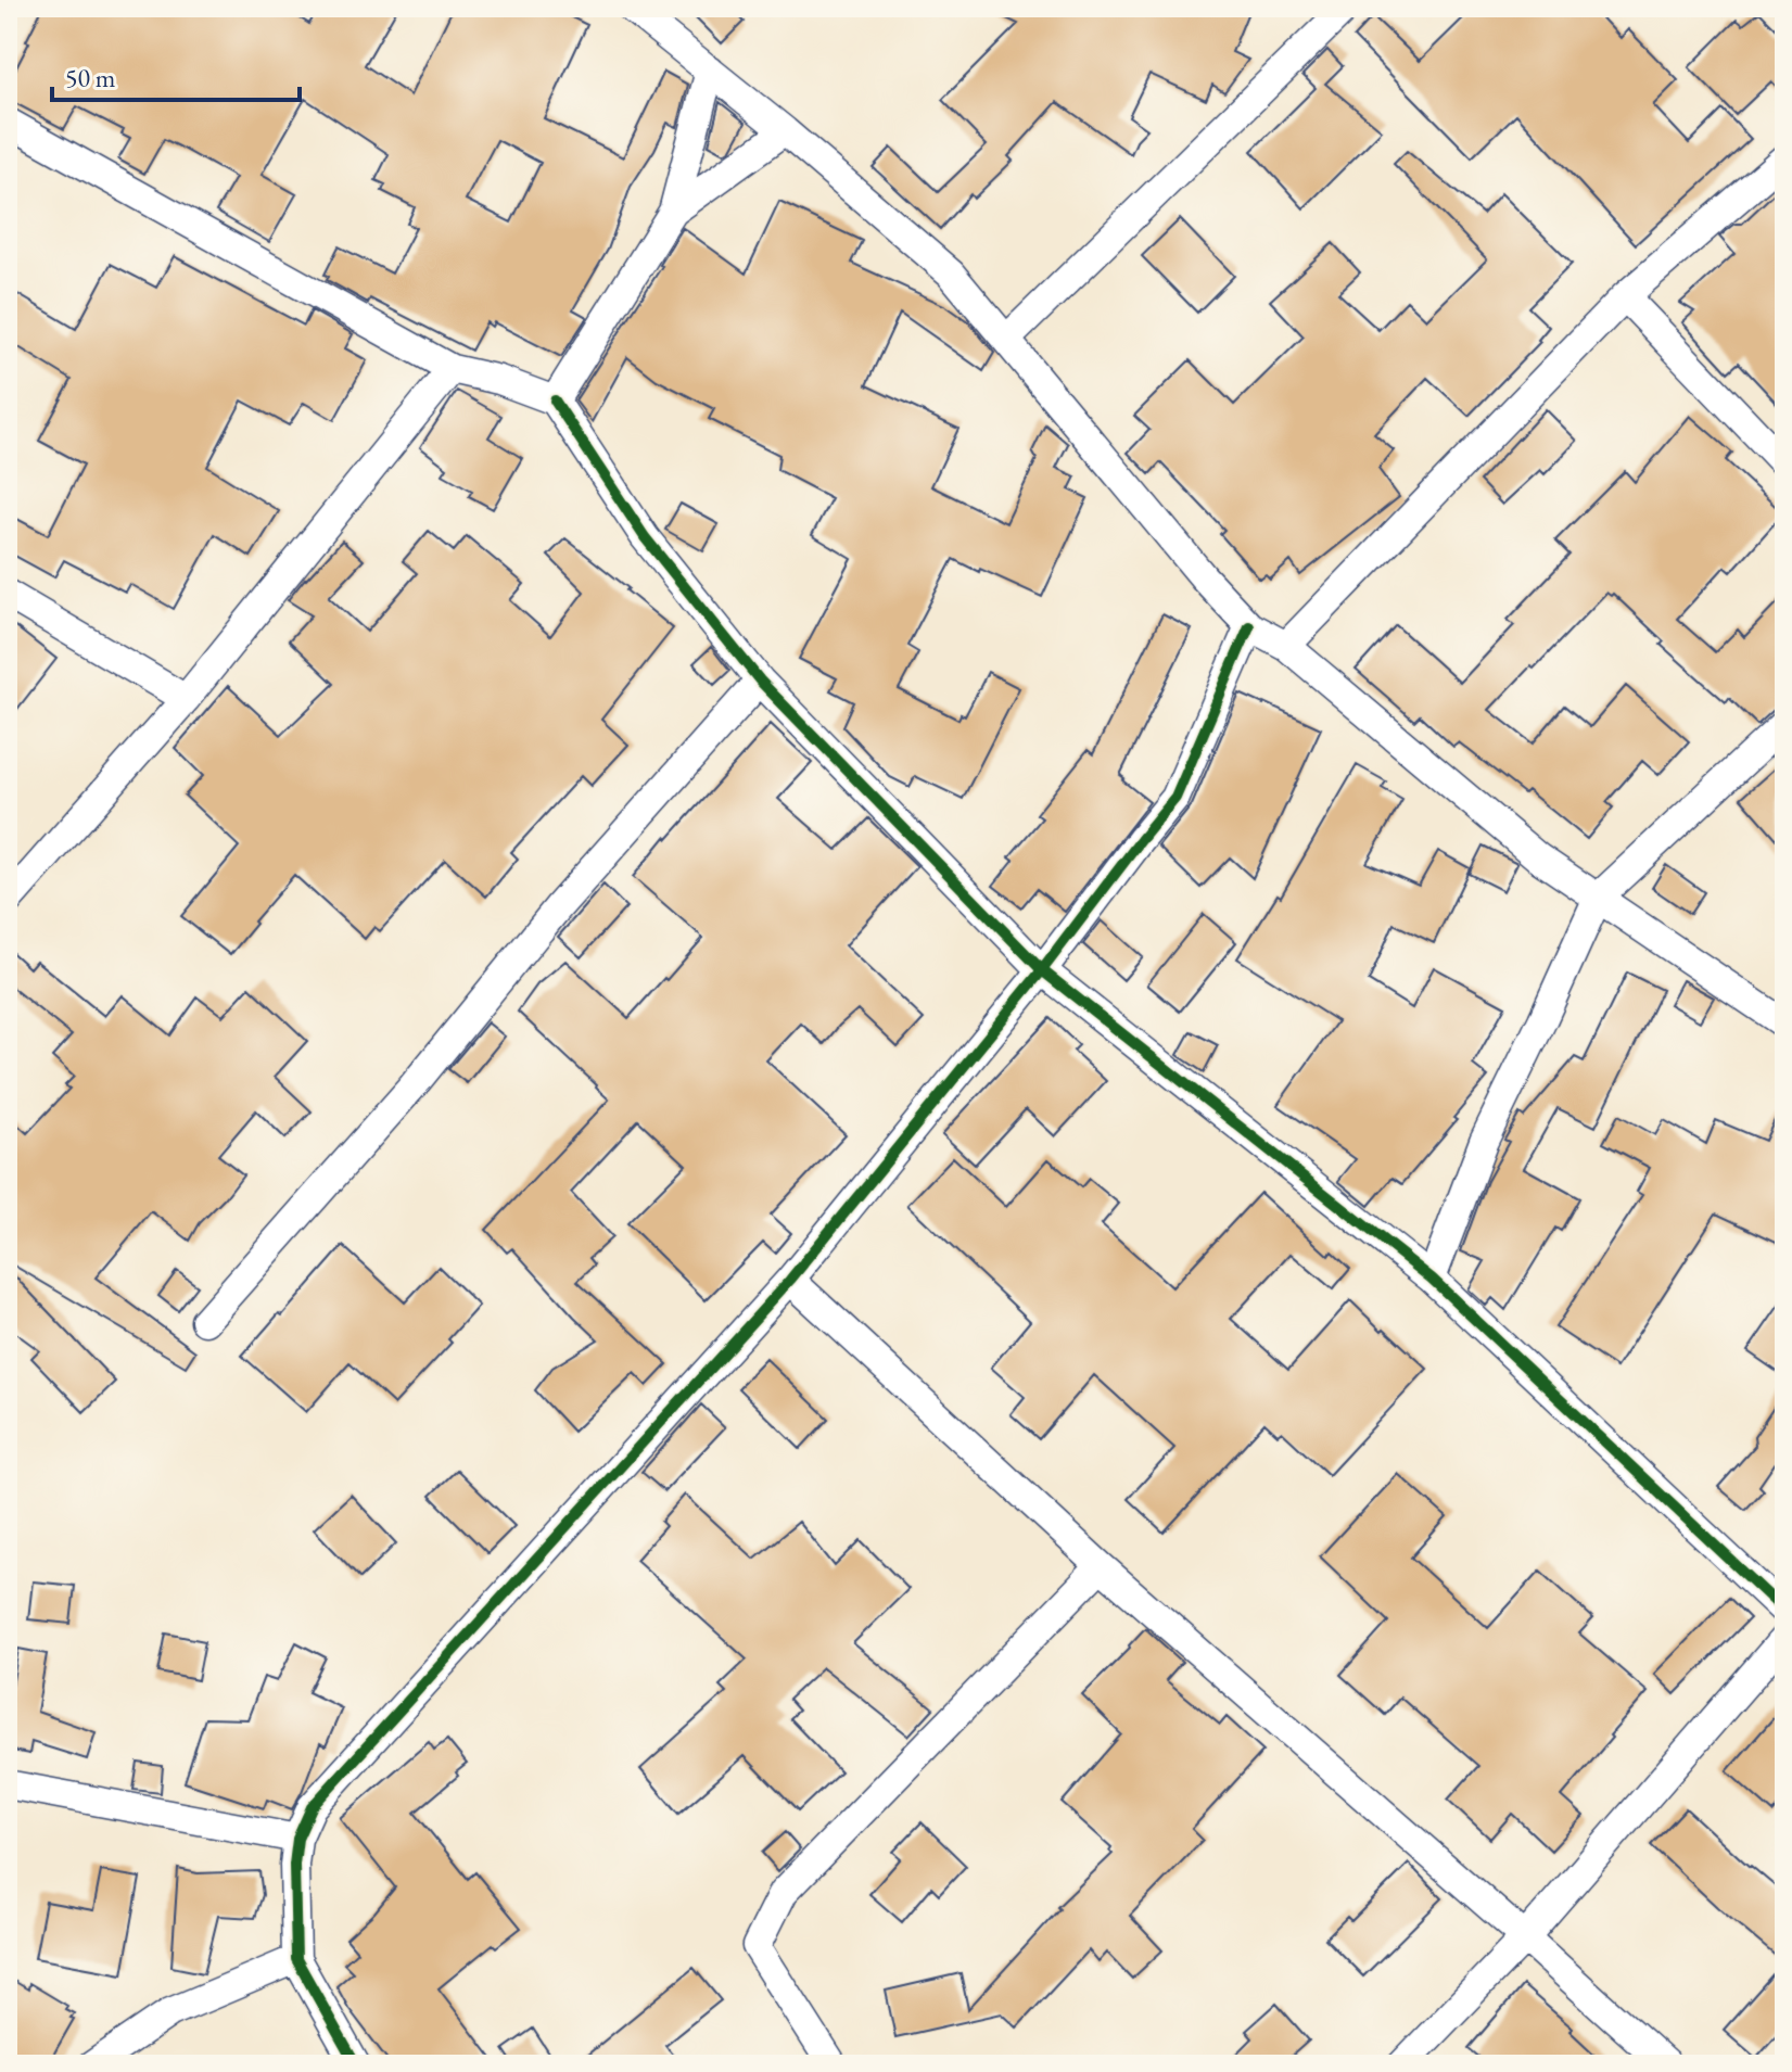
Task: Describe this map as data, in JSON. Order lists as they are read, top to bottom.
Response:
{
  "scale_bar": "50 m"
}
